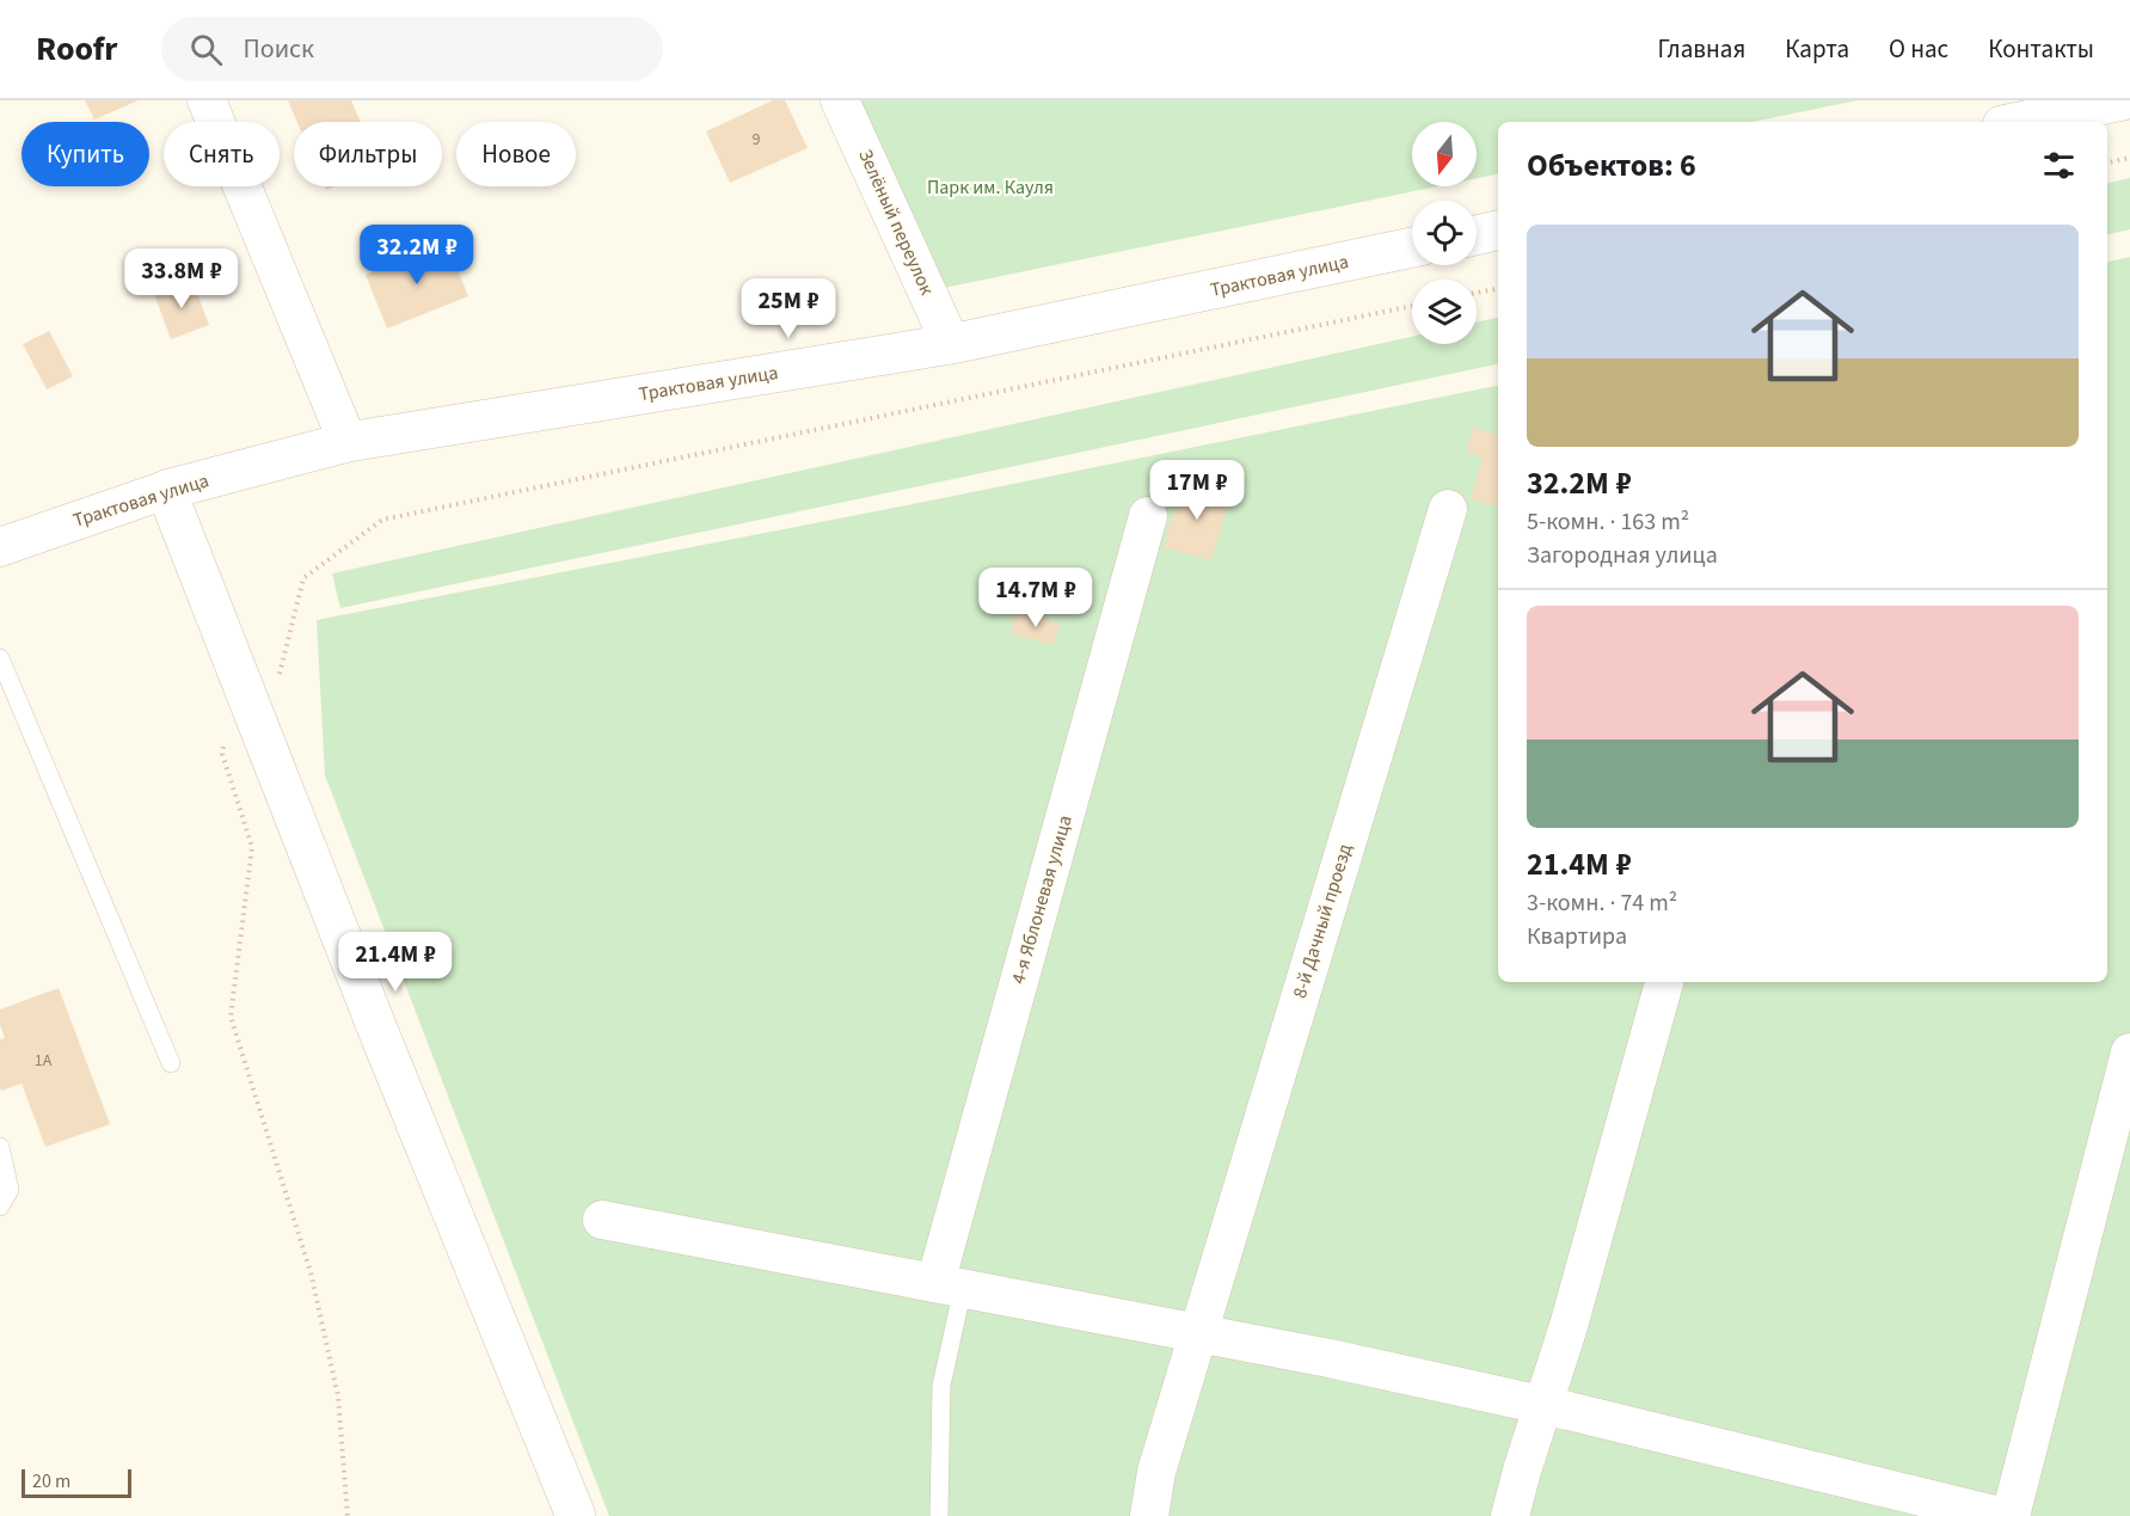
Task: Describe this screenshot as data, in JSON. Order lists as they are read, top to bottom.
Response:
{
  "streets": {
    "street": [
      "Зелёный переулок",
      "Трактовая улица",
      "4-я Яблоневая улица",
      "8-й Дачный проезд"
    ]
  },
  "crossings": [
    ["Зелёный переулок", "Трактовая улица"]
  ],
  "parks": ["Парк им. Кауля"],
  "house_numbers": ["9", "1А"],
  "scale_bar": "20 m",
  "north": "bottom",
  "page": {
    "header": "Roofr",
    "search": "Поиск",
    "nav": [
      "Главная",
      "Карта",
      "О нас",
      "Контакты"
    ],
    "chip": [
      "Купить",
      "Снять",
      "Фильтры",
      "Новое"
    ],
    "heading": "Объектов: 6",
    "list": [
      {
        "name": "32.2M ₽",
        "note": "5-комн. · 163 m² · Загородная улица"
      },
      {
        "name": "21.4M ₽",
        "note": "3-комн. · 74 m² · Квартира"
      }
    ],
    "price": [
      "32.2M ₽",
      "33.8M ₽",
      "25M ₽",
      "17M ₽",
      "14.7M ₽",
      "21.4M ₽"
    ],
    "scale": "20 m"
  }
}
